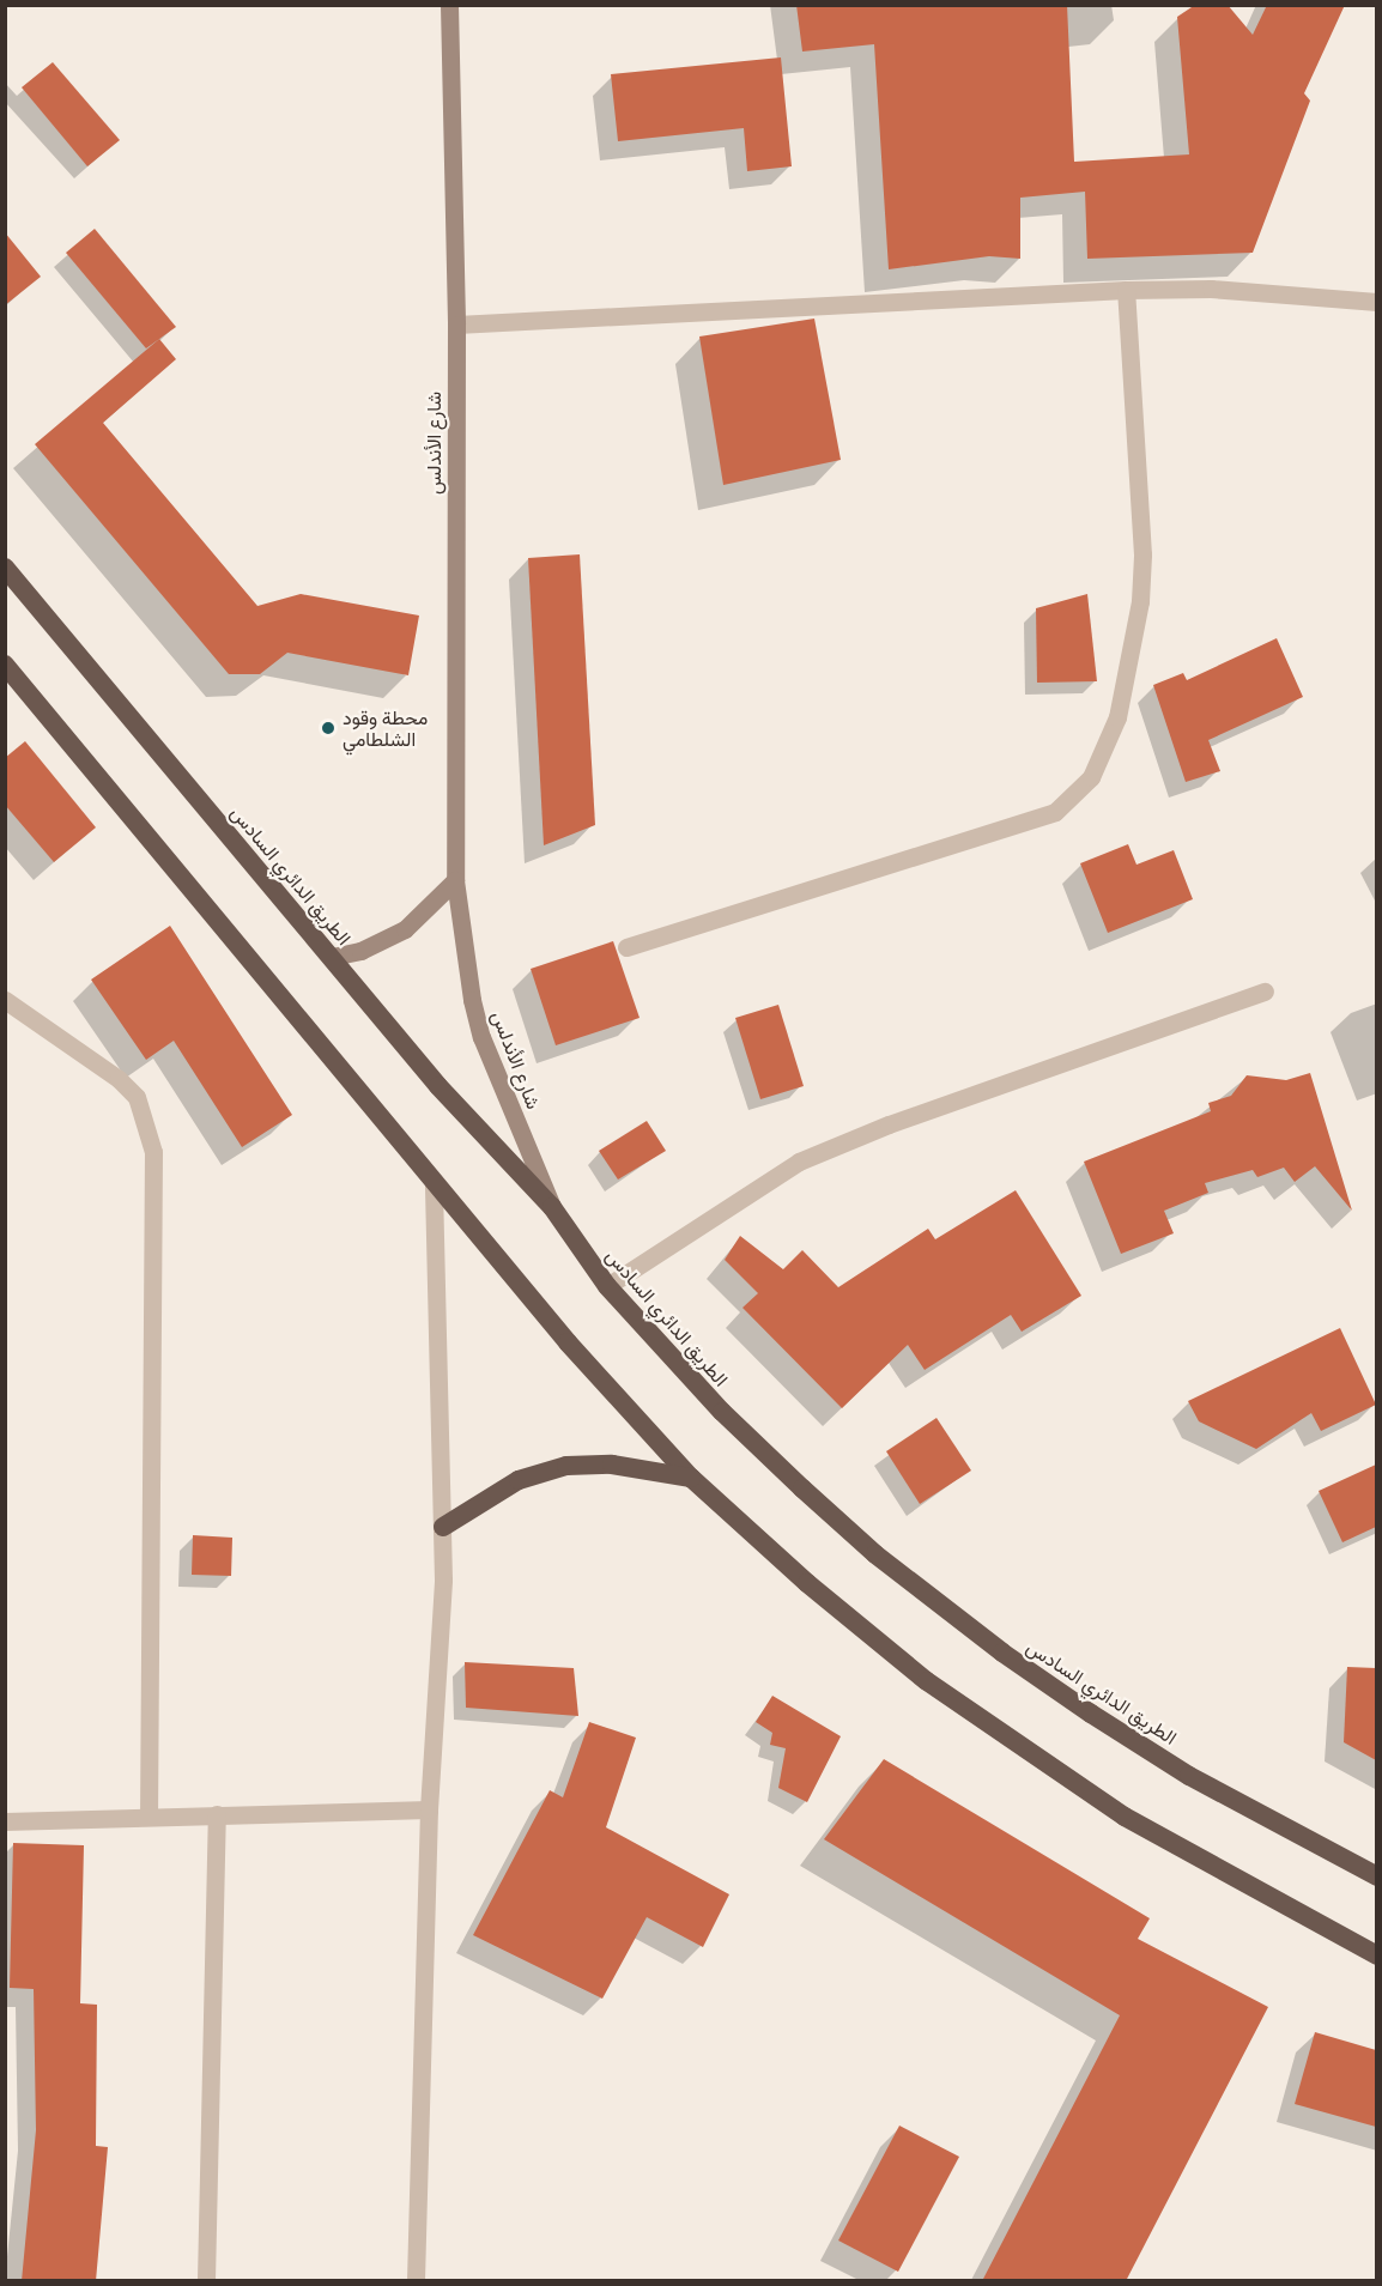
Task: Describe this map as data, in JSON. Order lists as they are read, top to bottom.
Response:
{
  "streets": {
    "highway": ["الطريق الدائري السادس"],
    "main road": ["شارع الأندلس"]
  },
  "crossings": [
    ["شارع الأندلس", "الطريق الدائري السادس"]
  ],
  "places": ["محطة وقود الشلطامي"]
}
